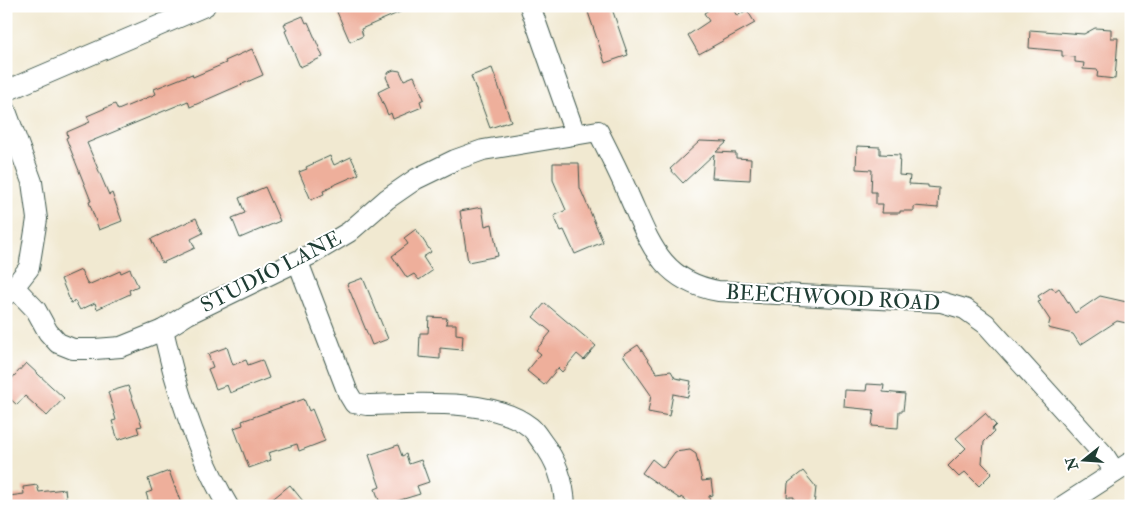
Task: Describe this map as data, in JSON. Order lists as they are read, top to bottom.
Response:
{
  "streets": {
    "street": ["STUDIO LANE", "BEECHWOOD ROAD"]
  },
  "crossings": [
    ["STUDIO LANE", "BEECHWOOD ROAD"]
  ],
  "north": "left"
}
